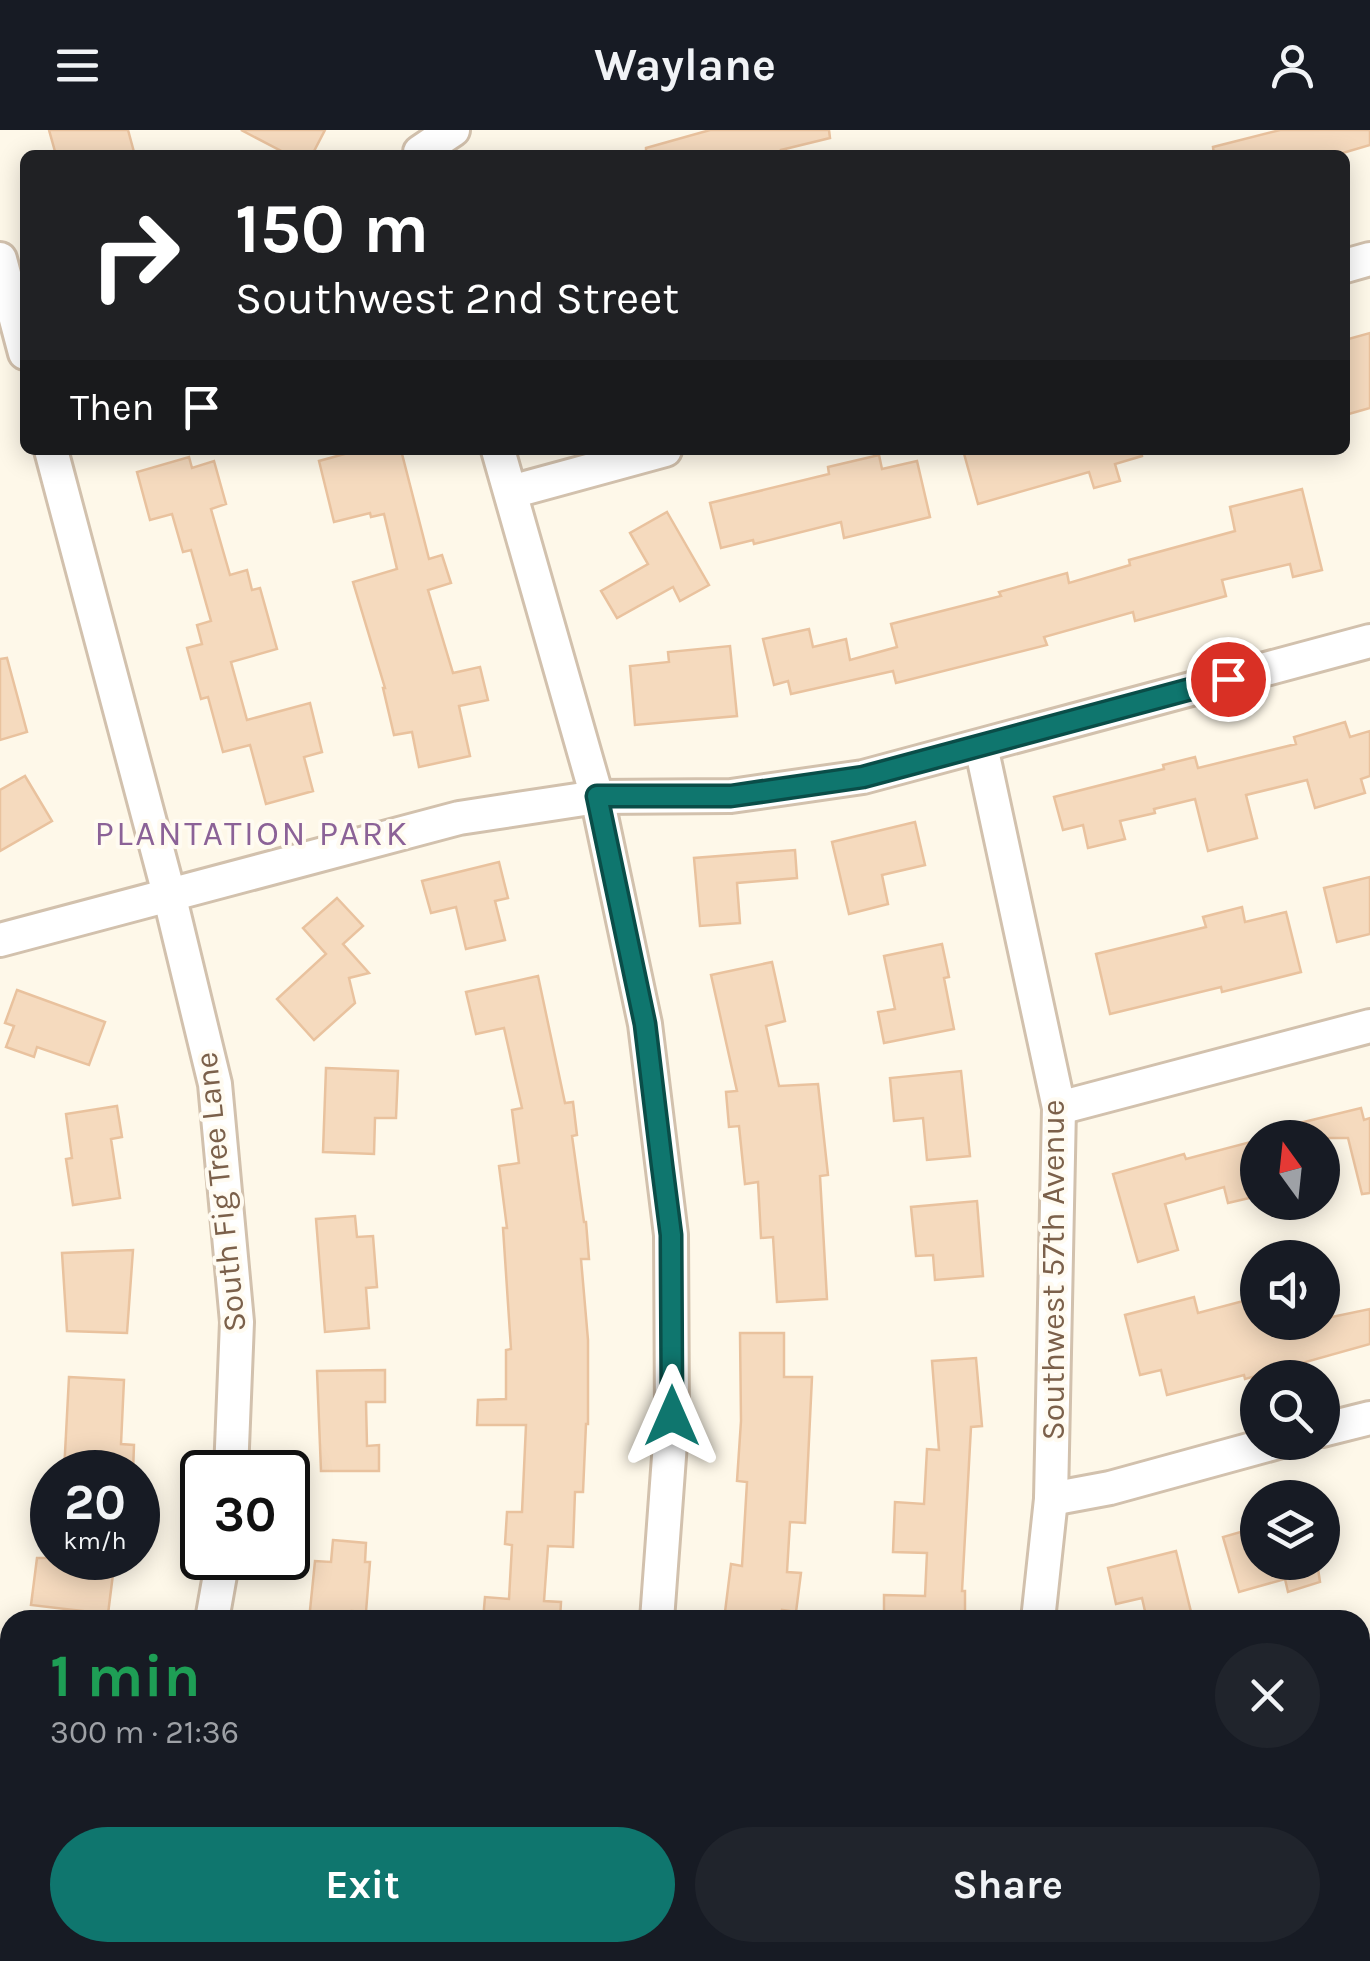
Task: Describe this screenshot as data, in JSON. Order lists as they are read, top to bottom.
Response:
{
  "streets": {
    "street": ["South Fig Tree Lane", "Southwest 57th Avenue"]
  },
  "districts": ["PLANTATION PARK"],
  "north": "top",
  "page": {
    "header": "Waylane",
    "turn": ["150 m", "Southwest 2nd Street"],
    "then": "Then",
    "speed": "20 km/h",
    "limit": "30",
    "heading": ["1 min", "300 m · 21:36"],
    "buttons": ["Exit", "Share"]
  }
}
